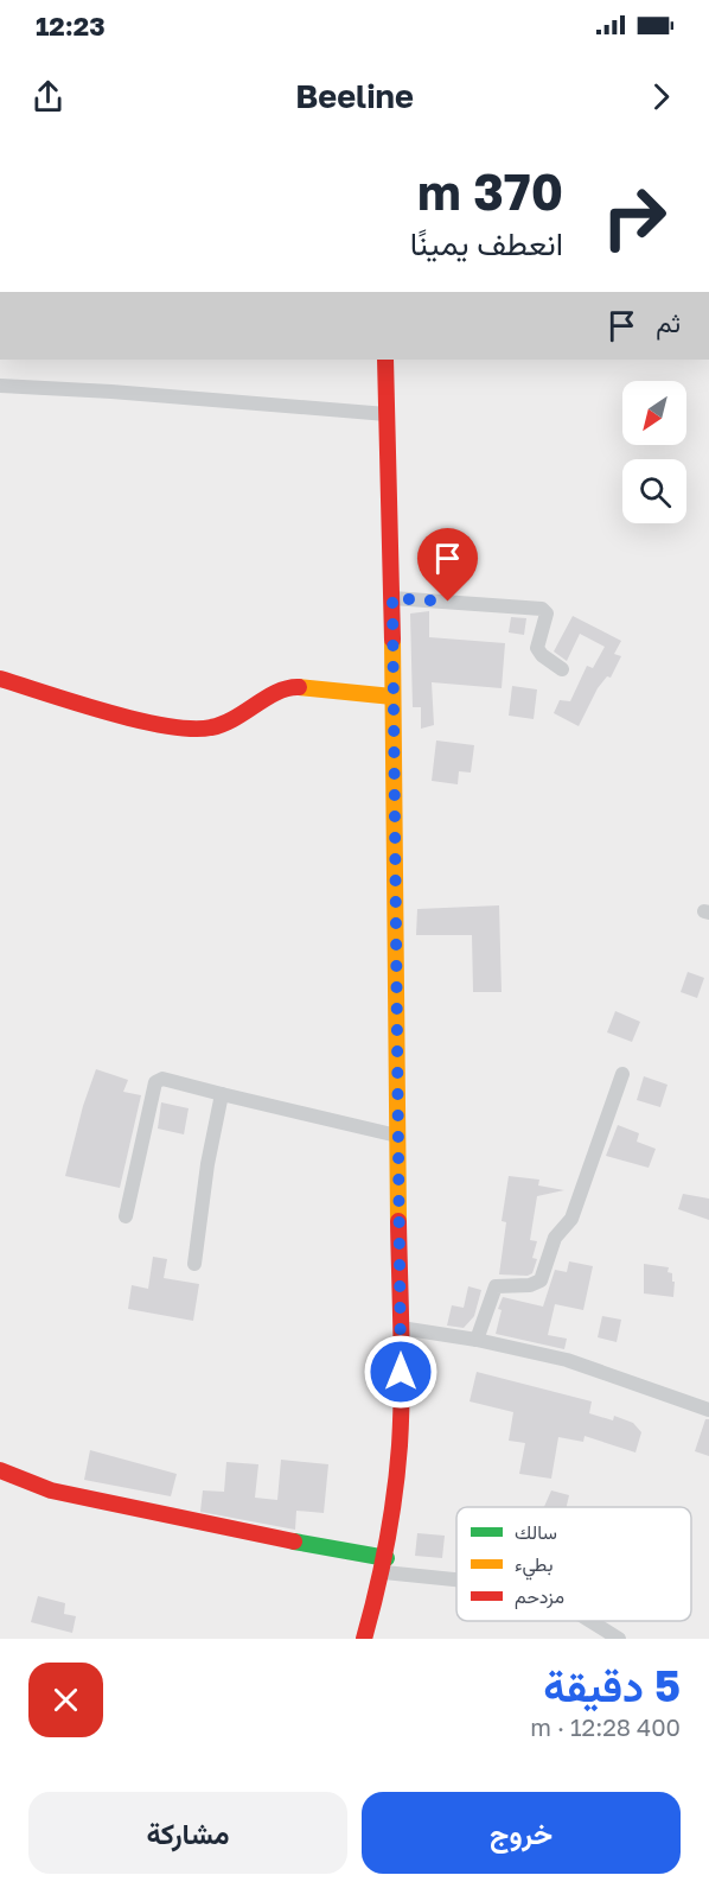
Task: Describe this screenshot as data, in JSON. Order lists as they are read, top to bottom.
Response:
{
  "legend": ["سالك", "بطيء", "مزدحم"],
  "north": "bottom left",
  "page": {
    "status": "12:23",
    "header": "Beeline",
    "turn": ["370 m", "انعطف يمينًا"],
    "then": "ثم",
    "heading": ["5 دقيقة", "400 m · 12:28"],
    "buttons": ["خروج", "مشاركة"]
  }
}
